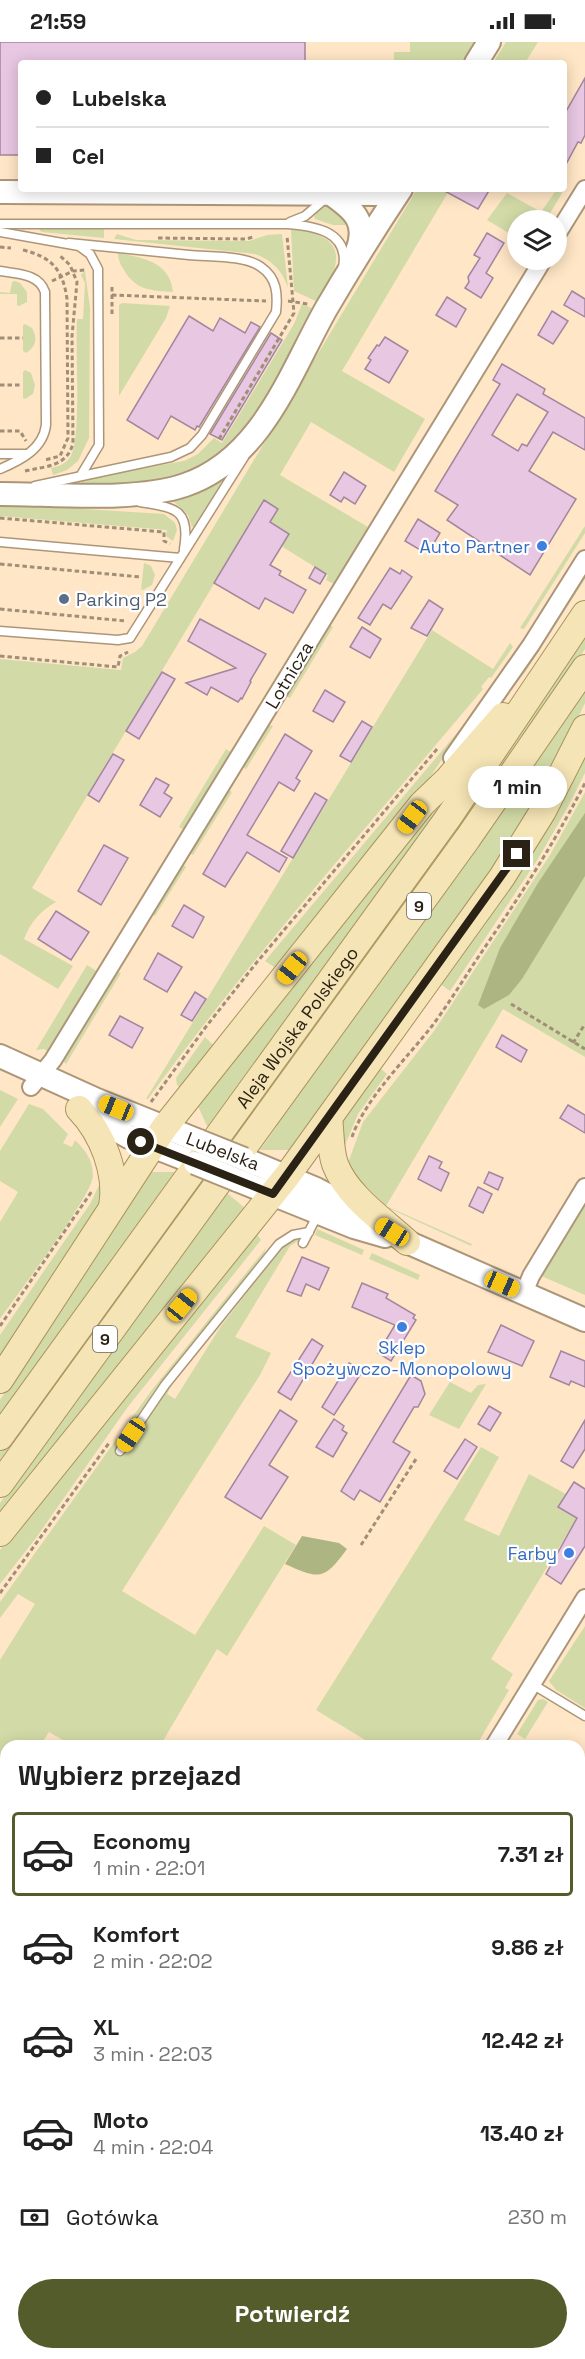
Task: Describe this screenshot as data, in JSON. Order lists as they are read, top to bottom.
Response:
{
  "streets": {
    "main road": ["9", "Aleja Wojska Polskiego"],
    "street": ["Lotnicza", "Lubelska"]
  },
  "crossings": [
    ["Lotnicza", "Lubelska"]
  ],
  "places": [
    "Auto Partner",
    "Parking P2",
    "Sklep Spożywczo-Monopolowy",
    "Farby"
  ],
  "page": {
    "status": "21:59",
    "banner": ["Lubelska", "Cel"],
    "bubble": "1 min",
    "heading": "Wybierz przejazd",
    "list": [
      {
        "name": "Economy",
        "note": "1 min · 22:01",
        "value": "7.31 zł"
      },
      {
        "name": "Komfort",
        "note": "2 min · 22:02",
        "value": "9.86 zł"
      },
      {
        "name": "XL",
        "note": "3 min · 22:03",
        "value": "12.42 zł"
      },
      {
        "name": "Moto",
        "note": "4 min · 22:04",
        "value": "13.40 zł"
      }
    ],
    "pay": ["Gotówka", "230 m"],
    "buttons": "Potwierdź"
  }
}
